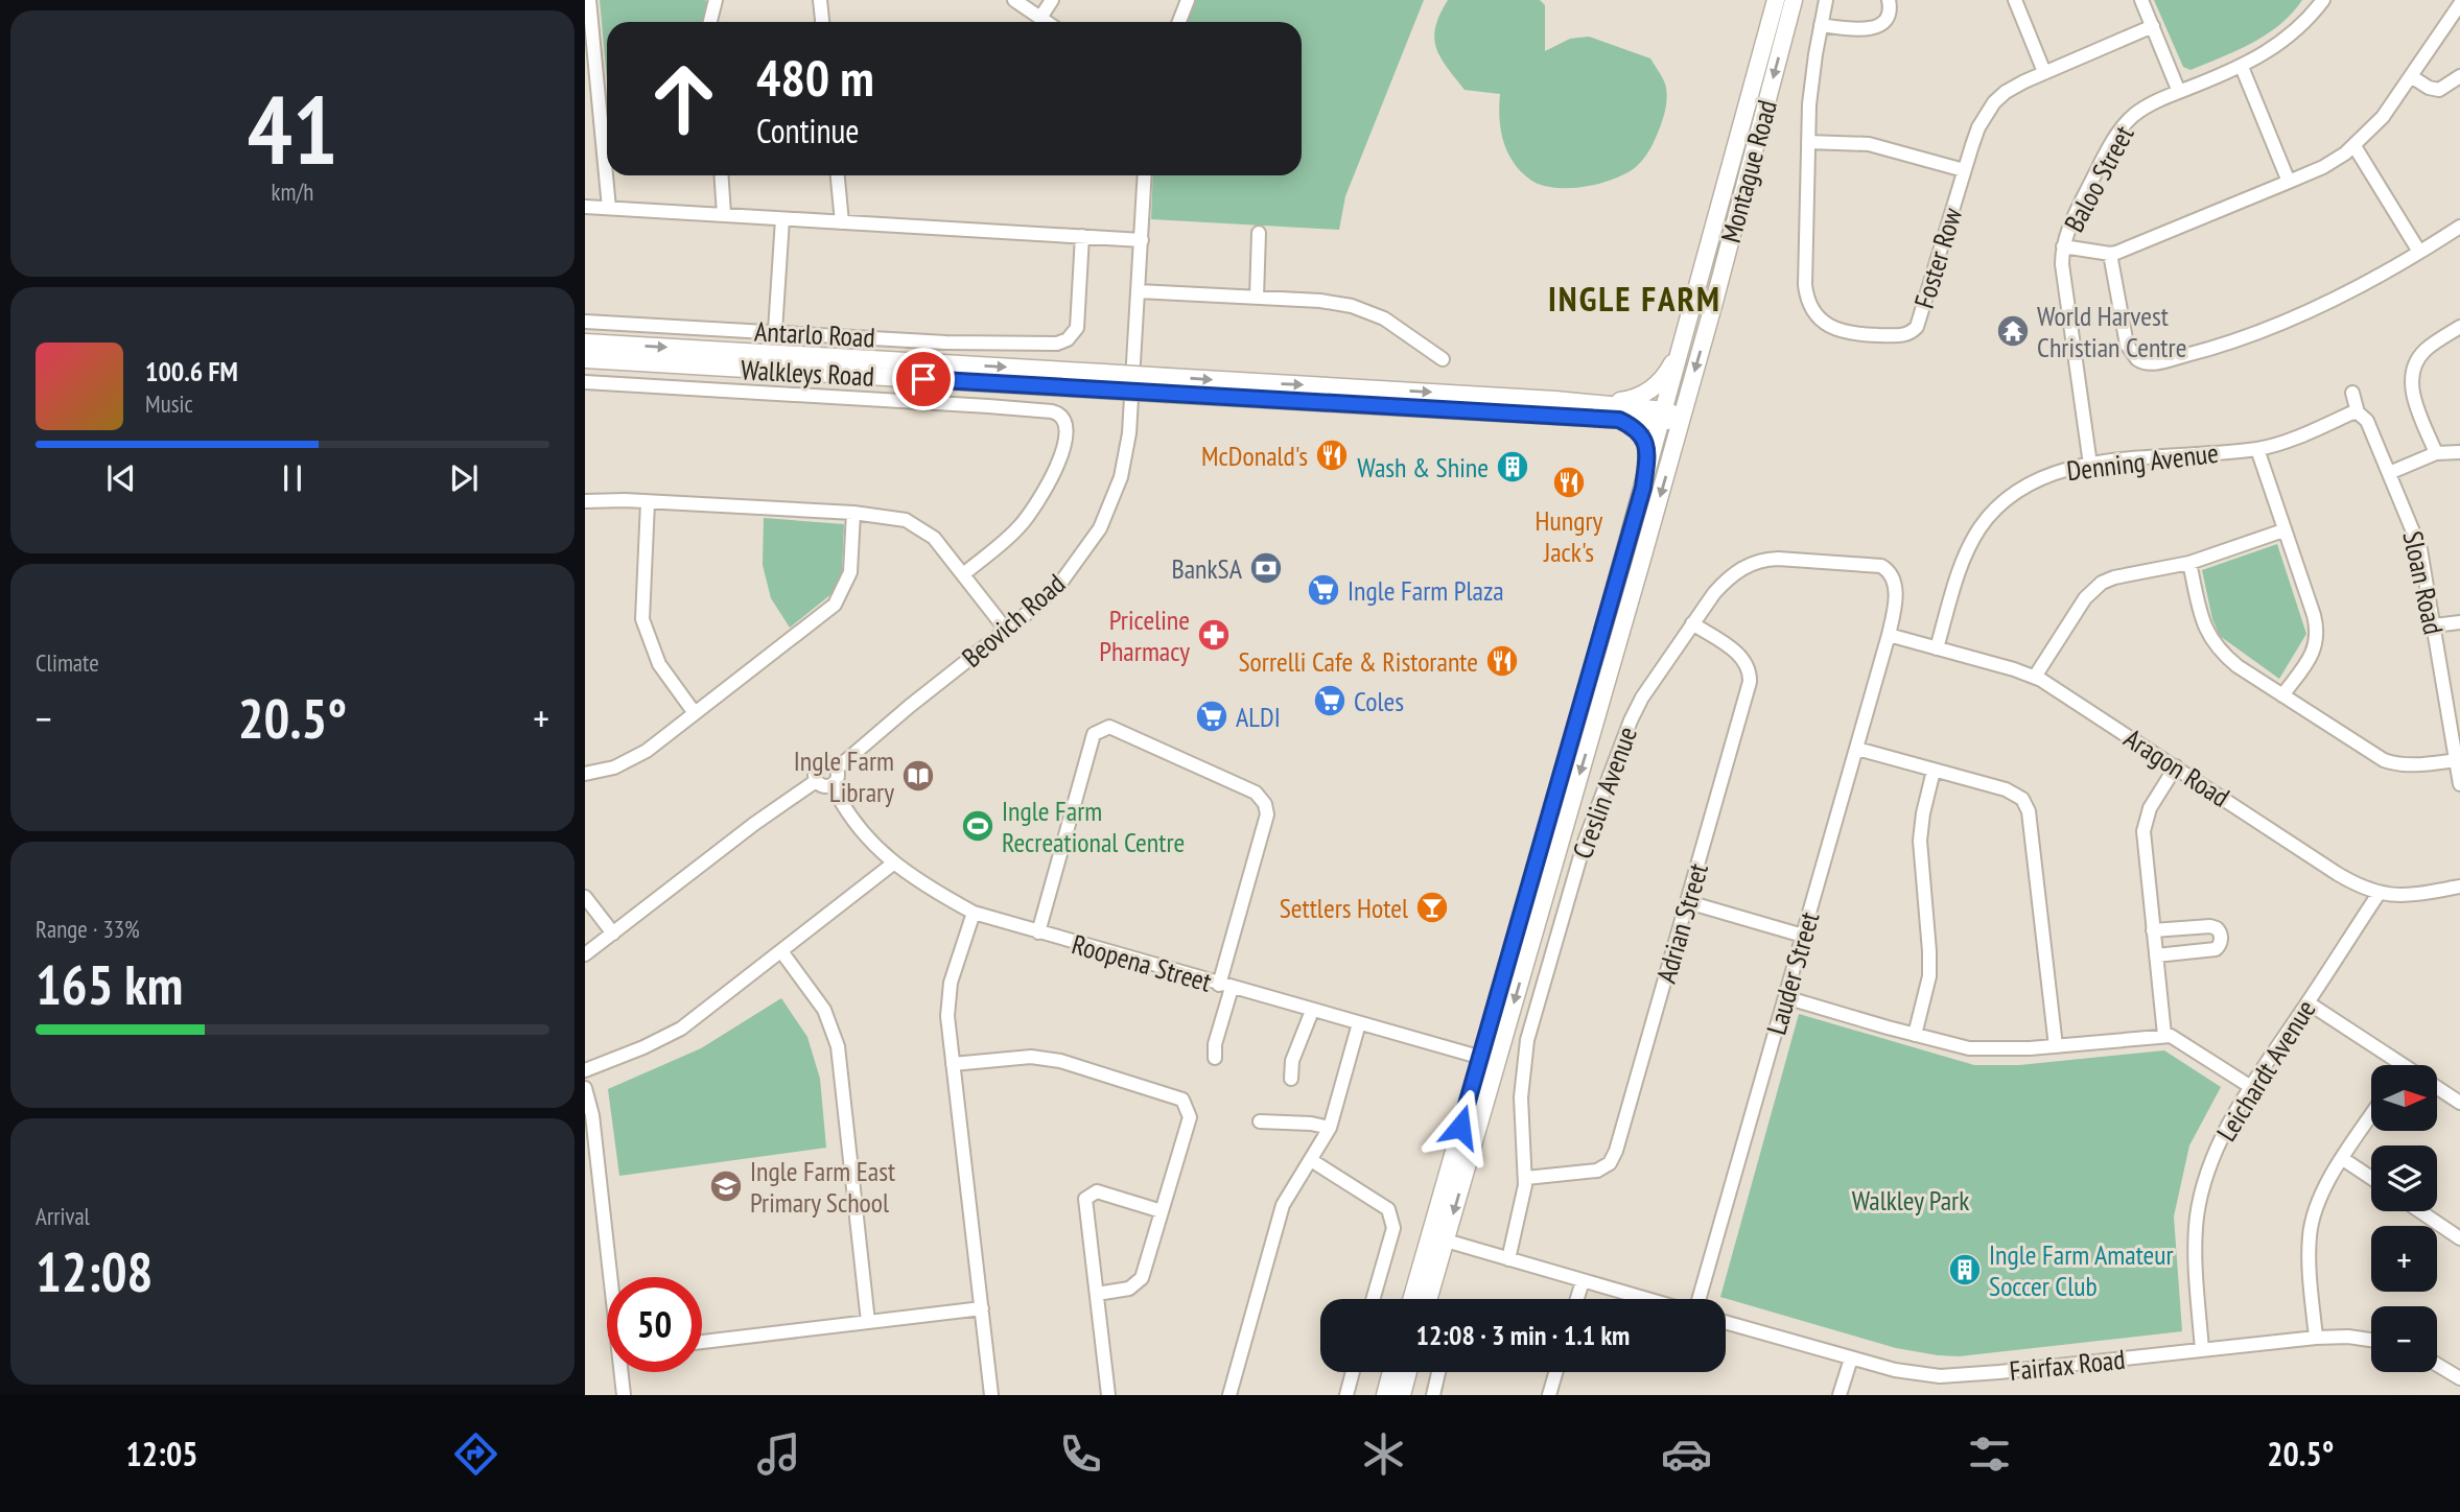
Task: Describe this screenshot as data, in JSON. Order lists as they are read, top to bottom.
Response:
{
  "streets": {
    "main road": ["Montague Road", "Walkleys Road"],
    "street": [
      "Baloo Street",
      "Foster Row",
      "Antarlo Road",
      "Denning Avenue",
      "Sloan Road",
      "Beovich Road",
      "Aragon Road",
      "Creslin Avenue",
      "Adrian Street",
      "Roopena Street",
      "Lauder Street",
      "Leichardt Avenue",
      "Fairfax Road"
    ]
  },
  "crossings": [
    ["Montague Road", "Walkleys Road"],
    ["Montague Road", "Roopena Street"],
    ["Baloo Street", "Denning Avenue"],
    ["Denning Avenue", "Sloan Road"],
    ["Denning Avenue", "Aragon Road"],
    ["Beovich Road", "Roopena Street"],
    ["Aragon Road", "Creslin Avenue"],
    ["Aragon Road", "Lauder Street"],
    ["Aragon Road", "Leichardt Avenue"],
    ["Creslin Avenue", "Adrian Street"],
    ["Creslin Avenue", "Lauder Street"],
    ["Leichardt Avenue", "Fairfax Road"]
  ],
  "districts": ["INGLE FARM"],
  "parks": ["Walkley Park"],
  "places": {
    "temple": ["World Harvest Christian Centre"],
    "restaurant": ["McDonald's", "Hungry Jack's", "Sorrelli Cafe & Ristorante"],
    "building": ["Wash & Shine", "Ingle Farm Amateur Soccer Club"],
    "bank": ["BankSA"],
    "supermarket": ["Ingle Farm Plaza", "Coles", "ALDI"],
    "pharmacy": ["Priceline Pharmacy"],
    "library": ["Ingle Farm Library"],
    "sports": ["Ingle Farm Recreational Centre"],
    "bar": ["Settlers Hotel"],
    "school or university": ["Ingle Farm East Primary School"]
  },
  "north": "right",
  "page": {
    "tile": [
      ["41", "km/h"],
      "Climate",
      ["Range · 33%", "165 km"],
      ["Arrival", "12:08"]
    ],
    "turn": ["480 m", "Continue"],
    "song": ["100.6 FM", "Music"],
    "heat": ["−", "20.5°", "+"],
    "map_buttons": ["+", "−"],
    "limit": "50",
    "trip": "12:08 · 3 min · 1.1 km",
    "tabs": ["12:05", "20.5°"]
  }
}
